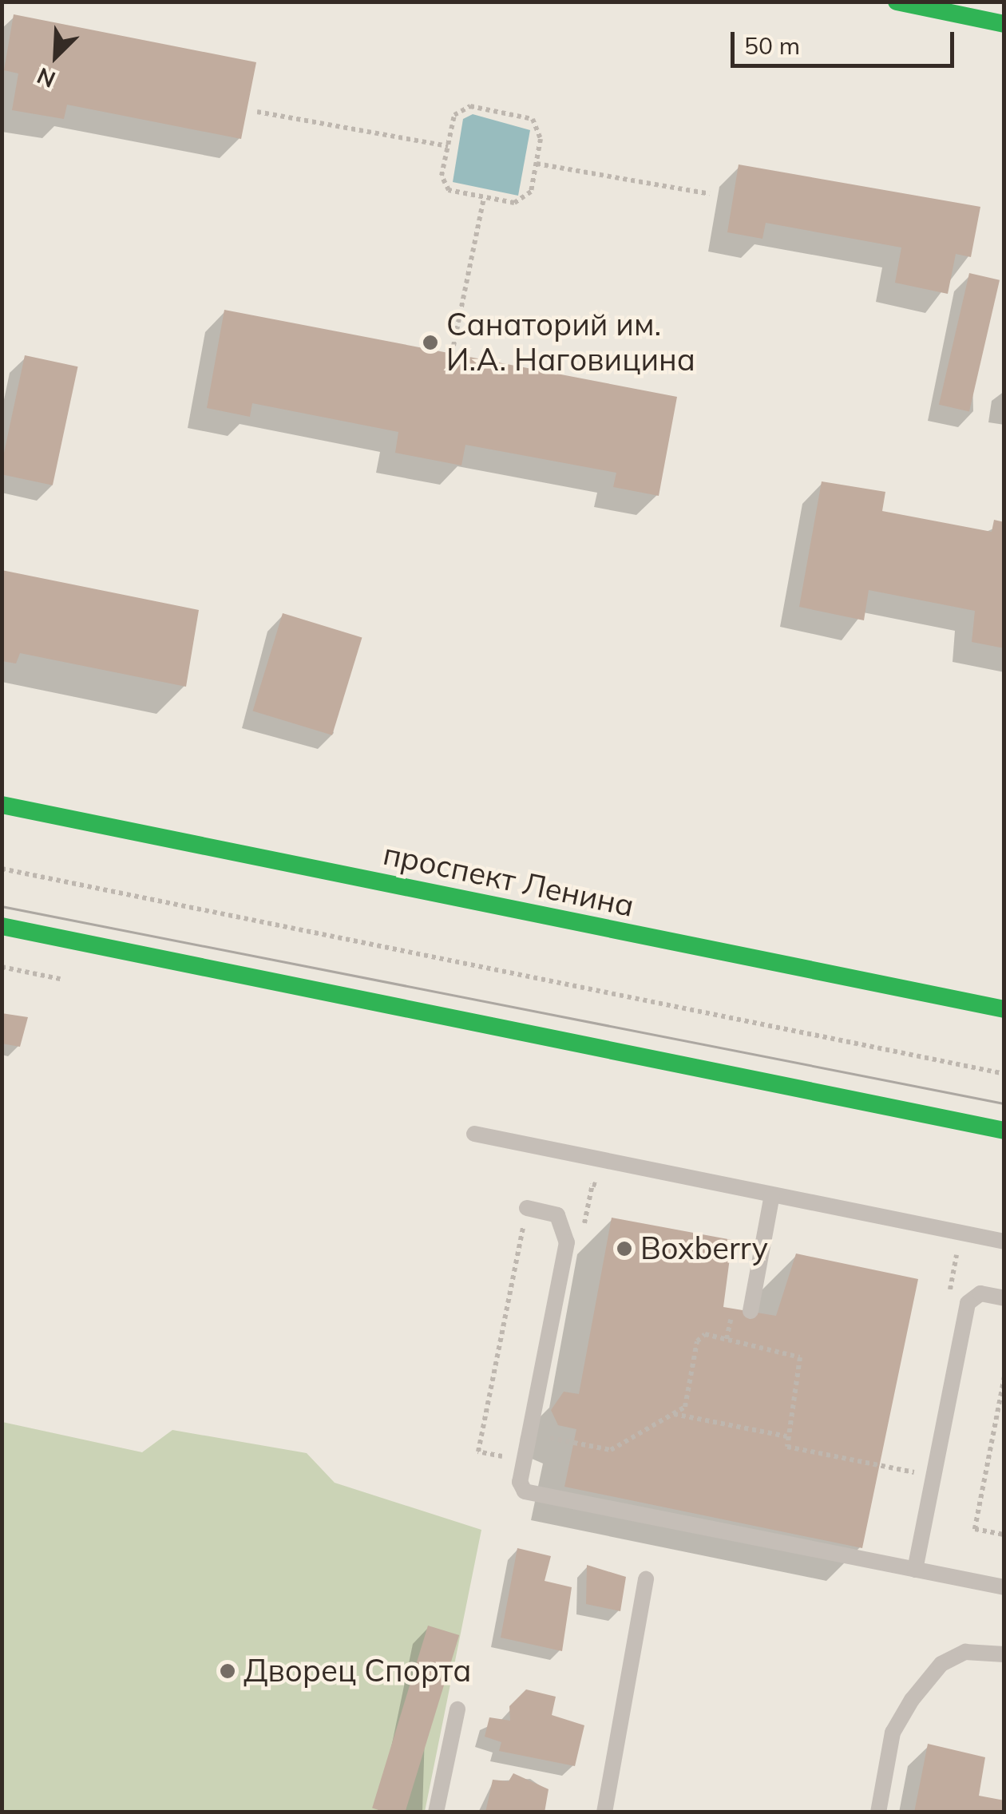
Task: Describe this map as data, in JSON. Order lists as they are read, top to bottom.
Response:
{
  "streets": {
    "street": ["проспект Ленина"]
  },
  "places": ["Санаторий им. И.А. Наговицина", "Boxberry", "Дворец Спорта"],
  "scale_bar": "50 m",
  "north": "bottom left"
}
